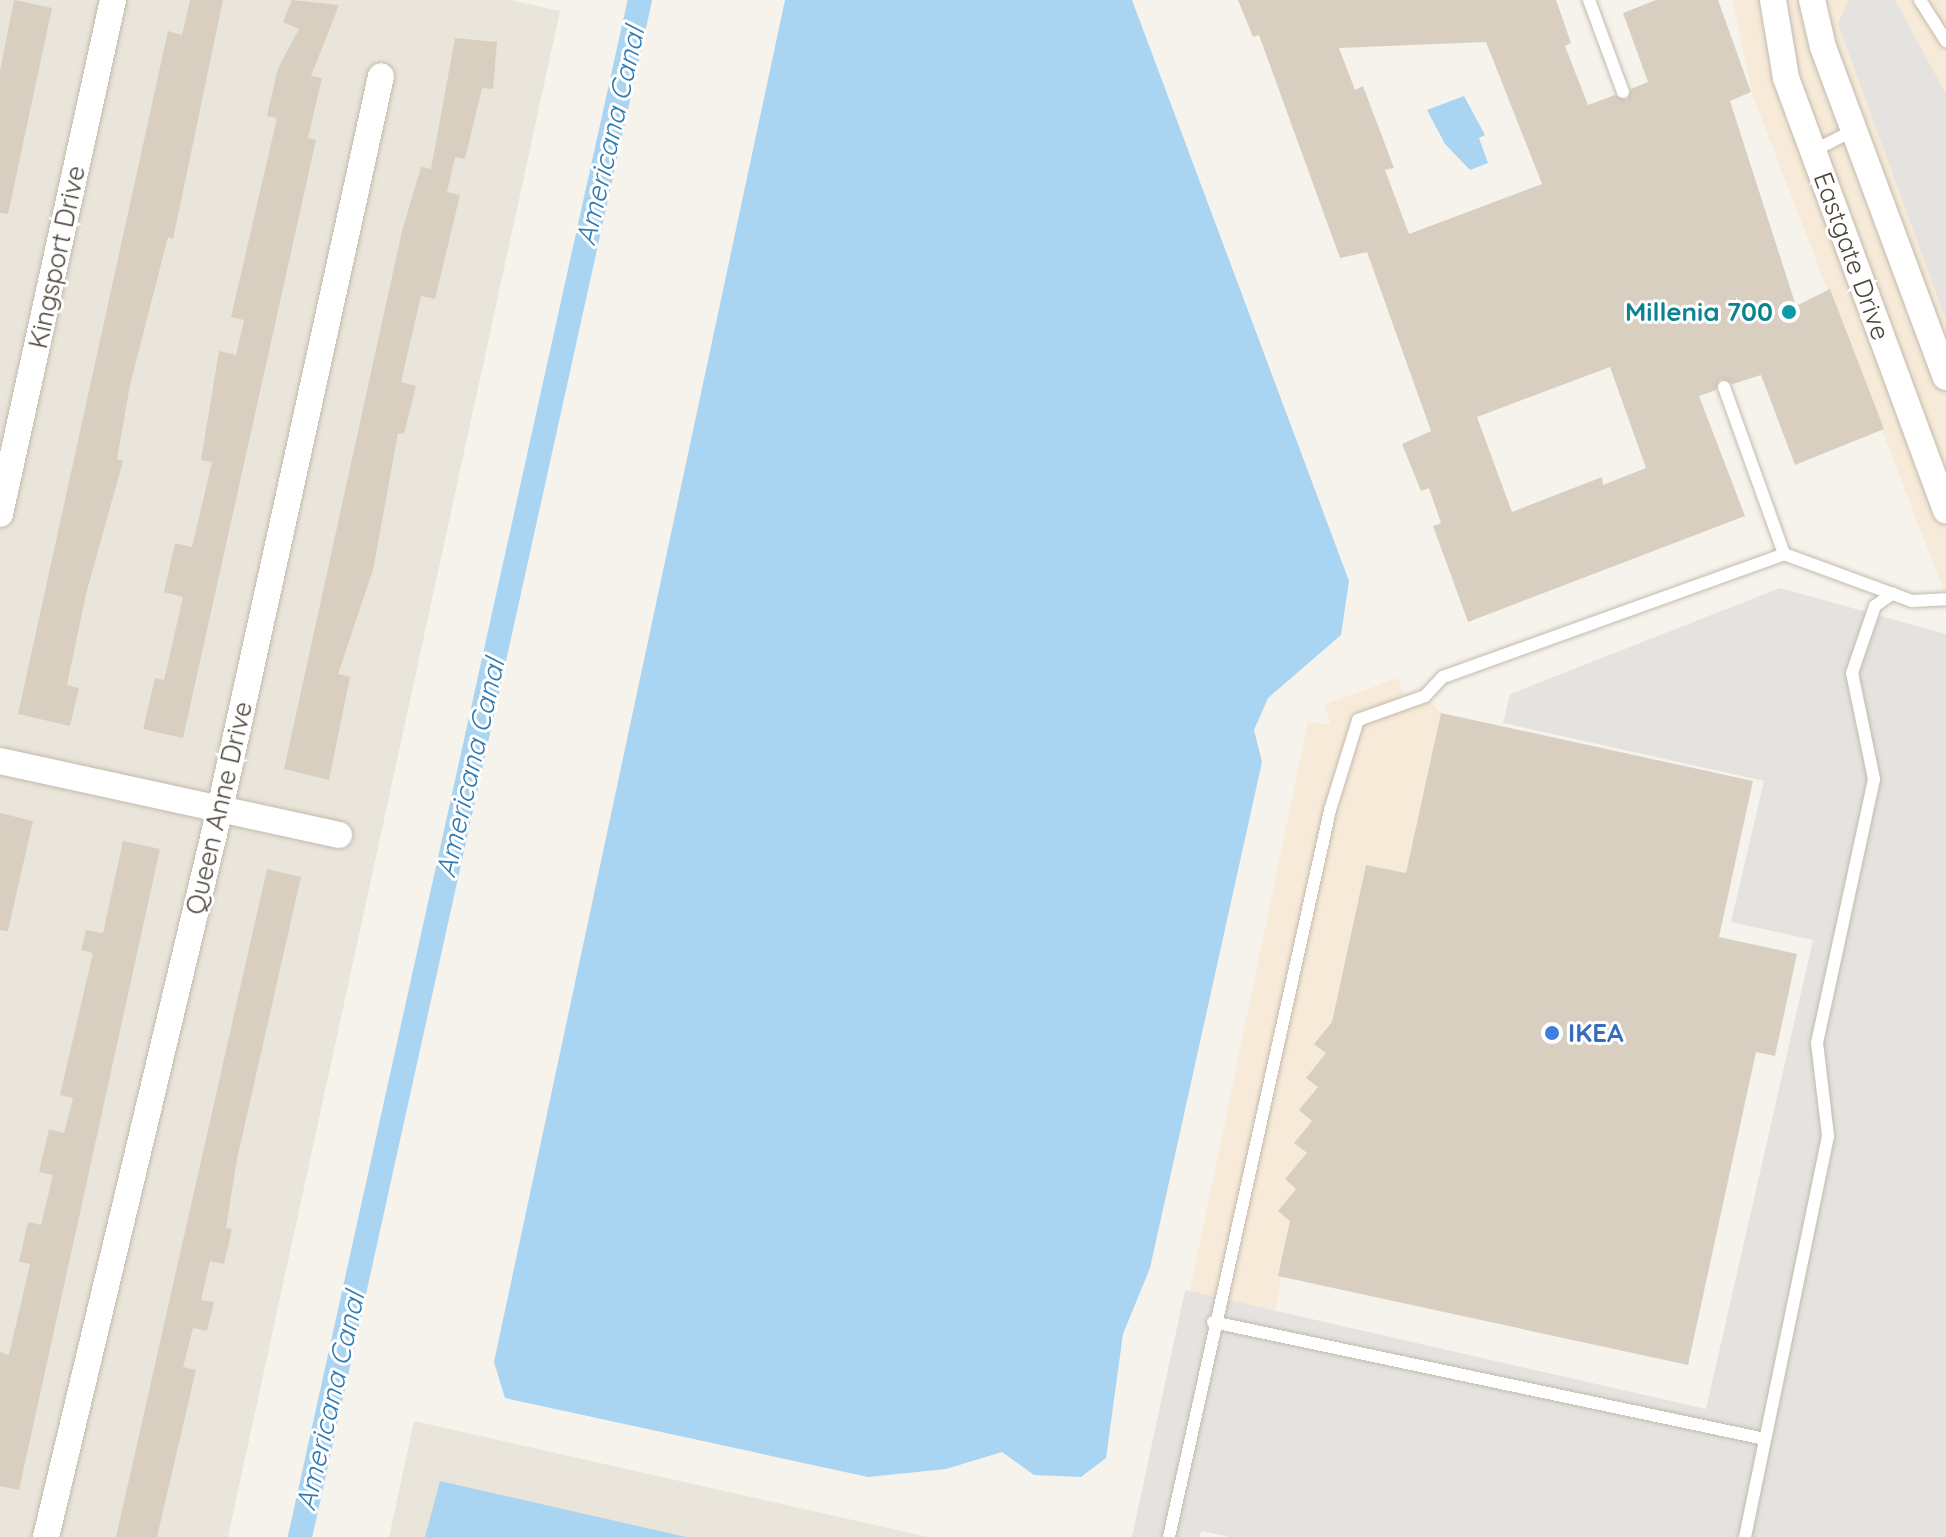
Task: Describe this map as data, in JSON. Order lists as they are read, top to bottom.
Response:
{
  "streets": {
    "street": ["Eastgate Drive", "Kingsport Drive", "Queen Anne Drive"]
  },
  "water": ["Americana Canal"],
  "places": ["Millenia 700", "IKEA"]
}
